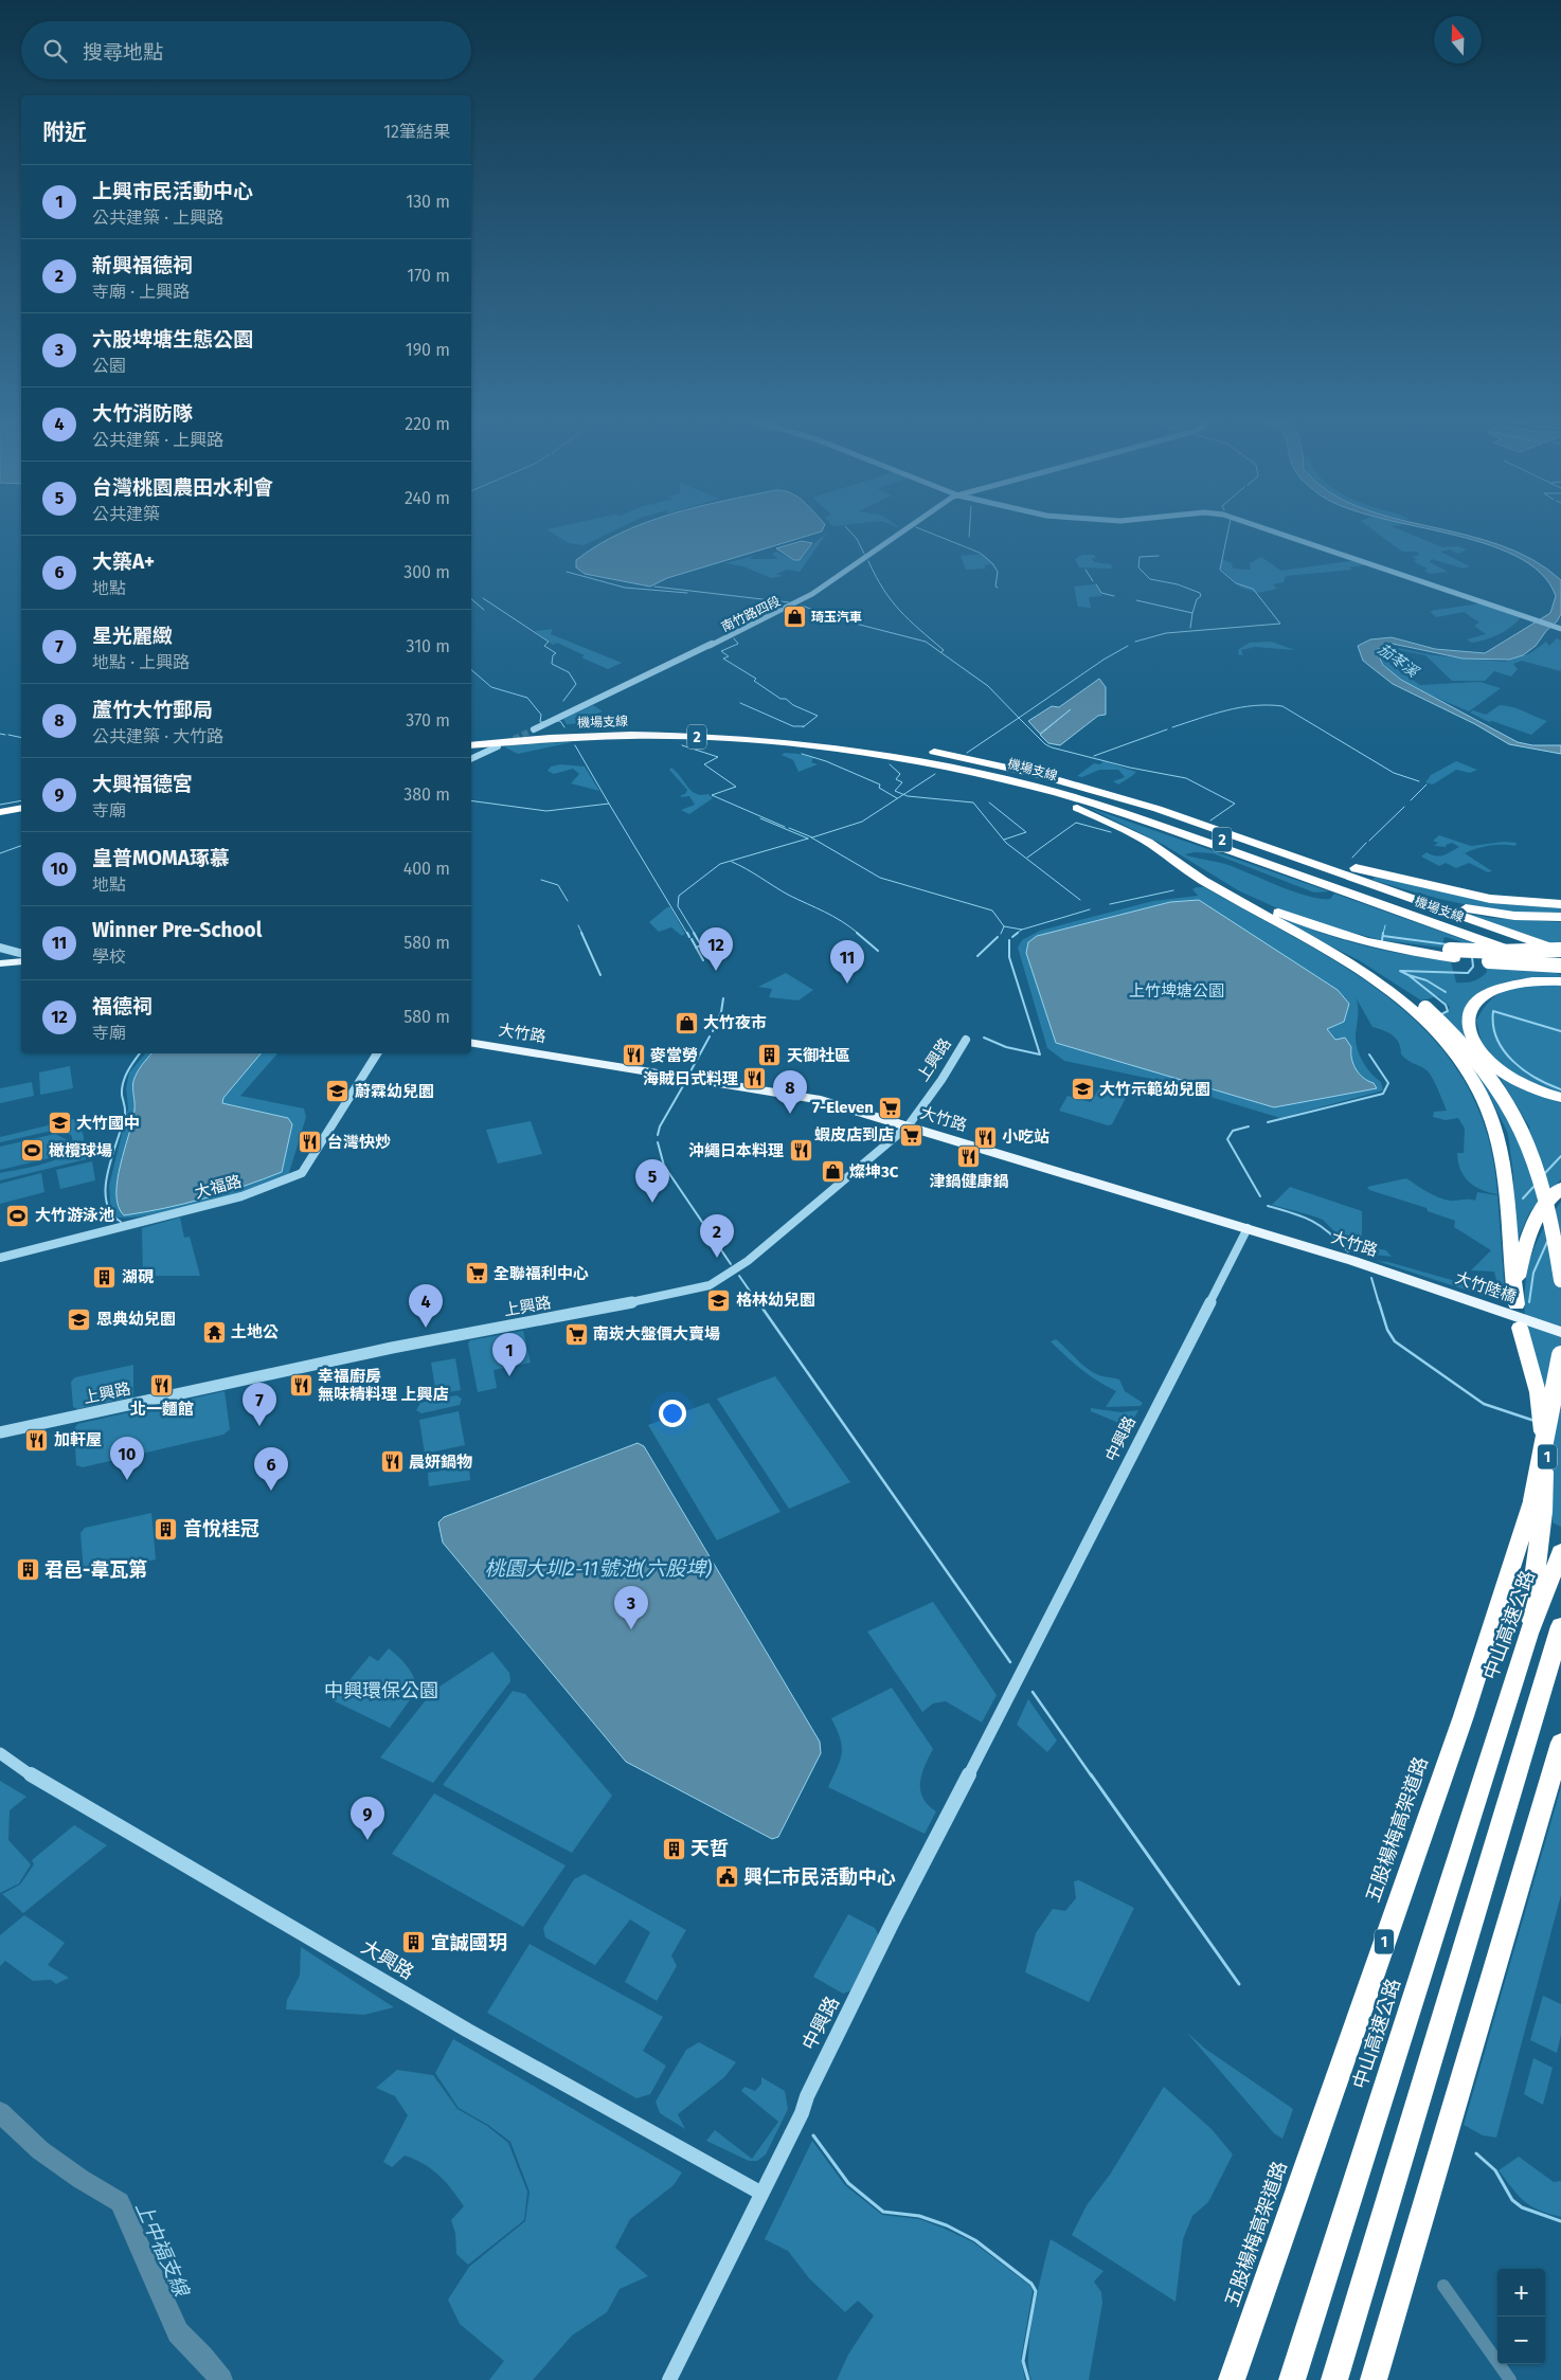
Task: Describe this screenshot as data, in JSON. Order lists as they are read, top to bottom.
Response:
{
  "streets": {
    "highway": [
      "機場支線",
      "2",
      "1",
      "中山高速公路",
      "五股楊梅高架道路"
    ],
    "main road": ["大竹路", "大竹陸橋"],
    "street": [
      "南竹路四段",
      "上興路",
      "大福路",
      "中興路",
      "大興路"
    ]
  },
  "crossings": [
    ["大竹路", "上興路"],
    ["大竹路", "大竹陸橋"],
    ["大竹路", "中興路"],
    ["中興路", "大興路"]
  ],
  "water": ["茄苳溪", "桃園大圳2-11號池(六股埤)", "上中福支線"],
  "parks": ["上竹埤塘公園", "中興環保公園"],
  "places": {
    "shop": ["琦玉汽車", "大竹夜市", "燦坤3C"],
    "restaurant": [
      "麥當勞",
      "海賊日式料理",
      "小吃站",
      "台灣快炒",
      "沖繩日本料理",
      "津鍋健康鍋",
      "北一麵館",
      "幸福廚房 無味精料理 上興店",
      "加軒屋",
      "晨妍鍋物"
    ],
    "building": [
      "天御社區",
      "湖硯",
      "音悅桂冠",
      "君邑-韋瓦第",
      "天哲",
      "宜誠國玥"
    ],
    "school or university": [
      "大竹示範幼兒園",
      "蔚霖幼兒園",
      "大竹國中",
      "格林幼兒園",
      "恩典幼兒園"
    ],
    "supermarket": [
      "7-Eleven",
      "蝦皮店到店",
      "全聯福利中心",
      "南崁大盤價大賣場"
    ],
    "sports": ["橄欖球場", "大竹游泳池"],
    "temple": ["土地公"],
    "public building": ["興仁市民活動中心"]
  },
  "north": "top",
  "page": {
    "search": "搜尋地點",
    "heading": ["附近", "12筆結果"],
    "list": [
      {
        "mark": "1",
        "name": "上興市民活動中心",
        "note": "公共建築 · 上興路",
        "value": "130 m"
      },
      {
        "mark": "2",
        "name": "新興福德祠",
        "note": "寺廟 · 上興路",
        "value": "170 m"
      },
      {
        "mark": "3",
        "name": "六股埤塘生態公園",
        "note": "公園",
        "value": "190 m"
      },
      {
        "mark": "4",
        "name": "大竹消防隊",
        "note": "公共建築 · 上興路",
        "value": "220 m"
      },
      {
        "mark": "5",
        "name": "台灣桃園農田水利會",
        "note": "公共建築",
        "value": "240 m"
      },
      {
        "mark": "6",
        "name": "大築A+",
        "note": "地點",
        "value": "300 m"
      },
      {
        "mark": "7",
        "name": "星光麗緻",
        "note": "地點 · 上興路",
        "value": "310 m"
      },
      {
        "mark": "8",
        "name": "蘆竹大竹郵局",
        "note": "公共建築 · 大竹路",
        "value": "370 m"
      },
      {
        "mark": "9",
        "name": "大興福德宮",
        "note": "寺廟",
        "value": "380 m"
      },
      {
        "mark": "10",
        "name": "皇普MOMA琢慕",
        "note": "地點",
        "value": "400 m"
      },
      {
        "mark": "11",
        "name": "Winner Pre-School",
        "note": "學校",
        "value": "580 m"
      },
      {
        "mark": "12",
        "name": "福德祠",
        "note": "寺廟",
        "value": "580 m"
      }
    ],
    "pins": [
      "12",
      "11",
      "8",
      "5",
      "2",
      "4",
      "1",
      "7",
      "10",
      "6",
      "3",
      "9"
    ],
    "map_buttons": ["+", "−"]
  }
}
